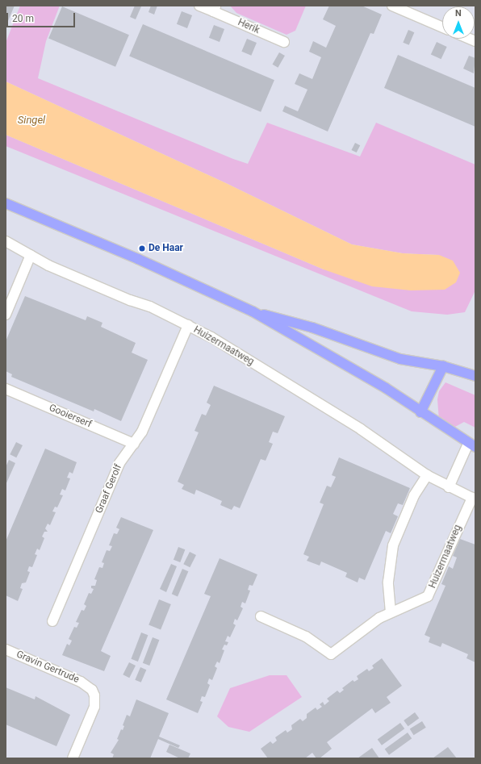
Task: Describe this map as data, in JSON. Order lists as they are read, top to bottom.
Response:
{
  "streets": {
    "street": [
      "Herik",
      "Huizermaatweg",
      "Gooierserf",
      "Graaf Gerolf",
      "Gravin Gertrude"
    ]
  },
  "crossings": [
    ["Huizermaatweg", "Graaf Gerolf"],
    ["Gooierserf", "Graaf Gerolf"]
  ],
  "water": ["Singel"],
  "places": ["De Haar"],
  "scale_bar": "20 m",
  "north": "top"
}
